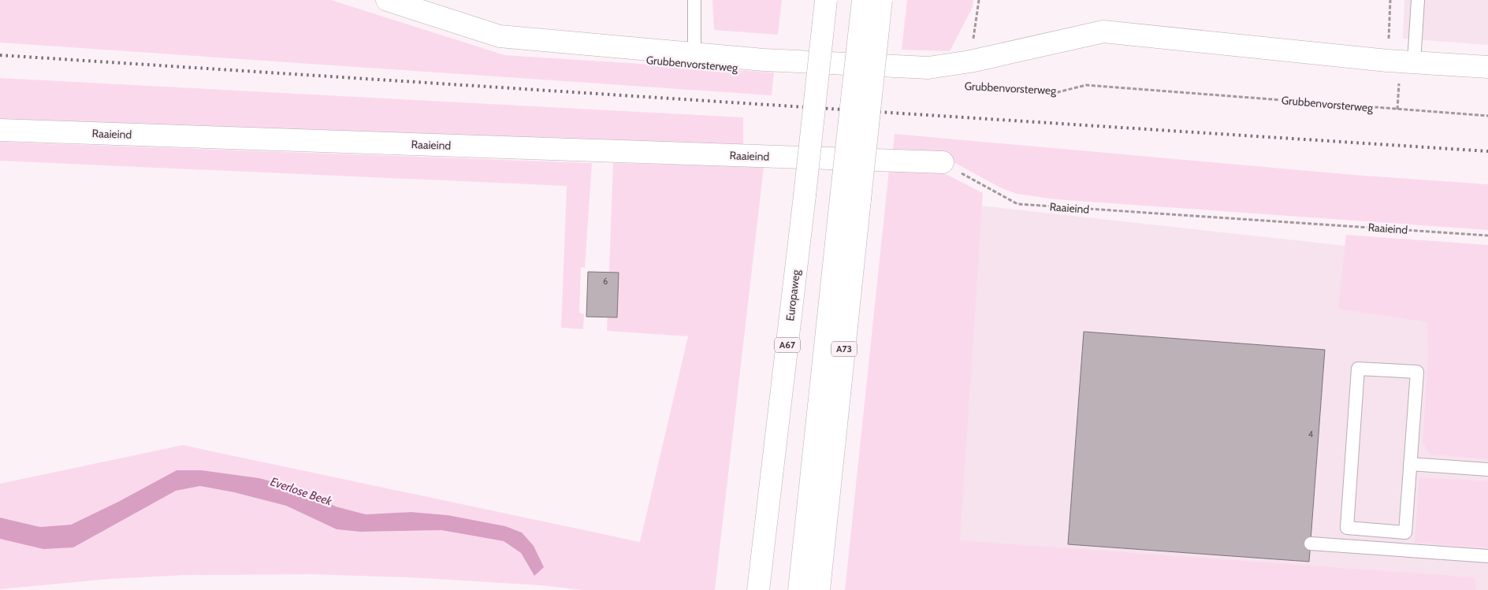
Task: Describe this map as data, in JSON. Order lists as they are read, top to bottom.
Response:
{
  "streets": {
    "main road": ["Raaieind", "Europaweg", "A67"],
    "path": ["Grubbenvorsterweg"]
  },
  "water": ["Everlose Beek"],
  "house_numbers": ["6", "4"]
}
